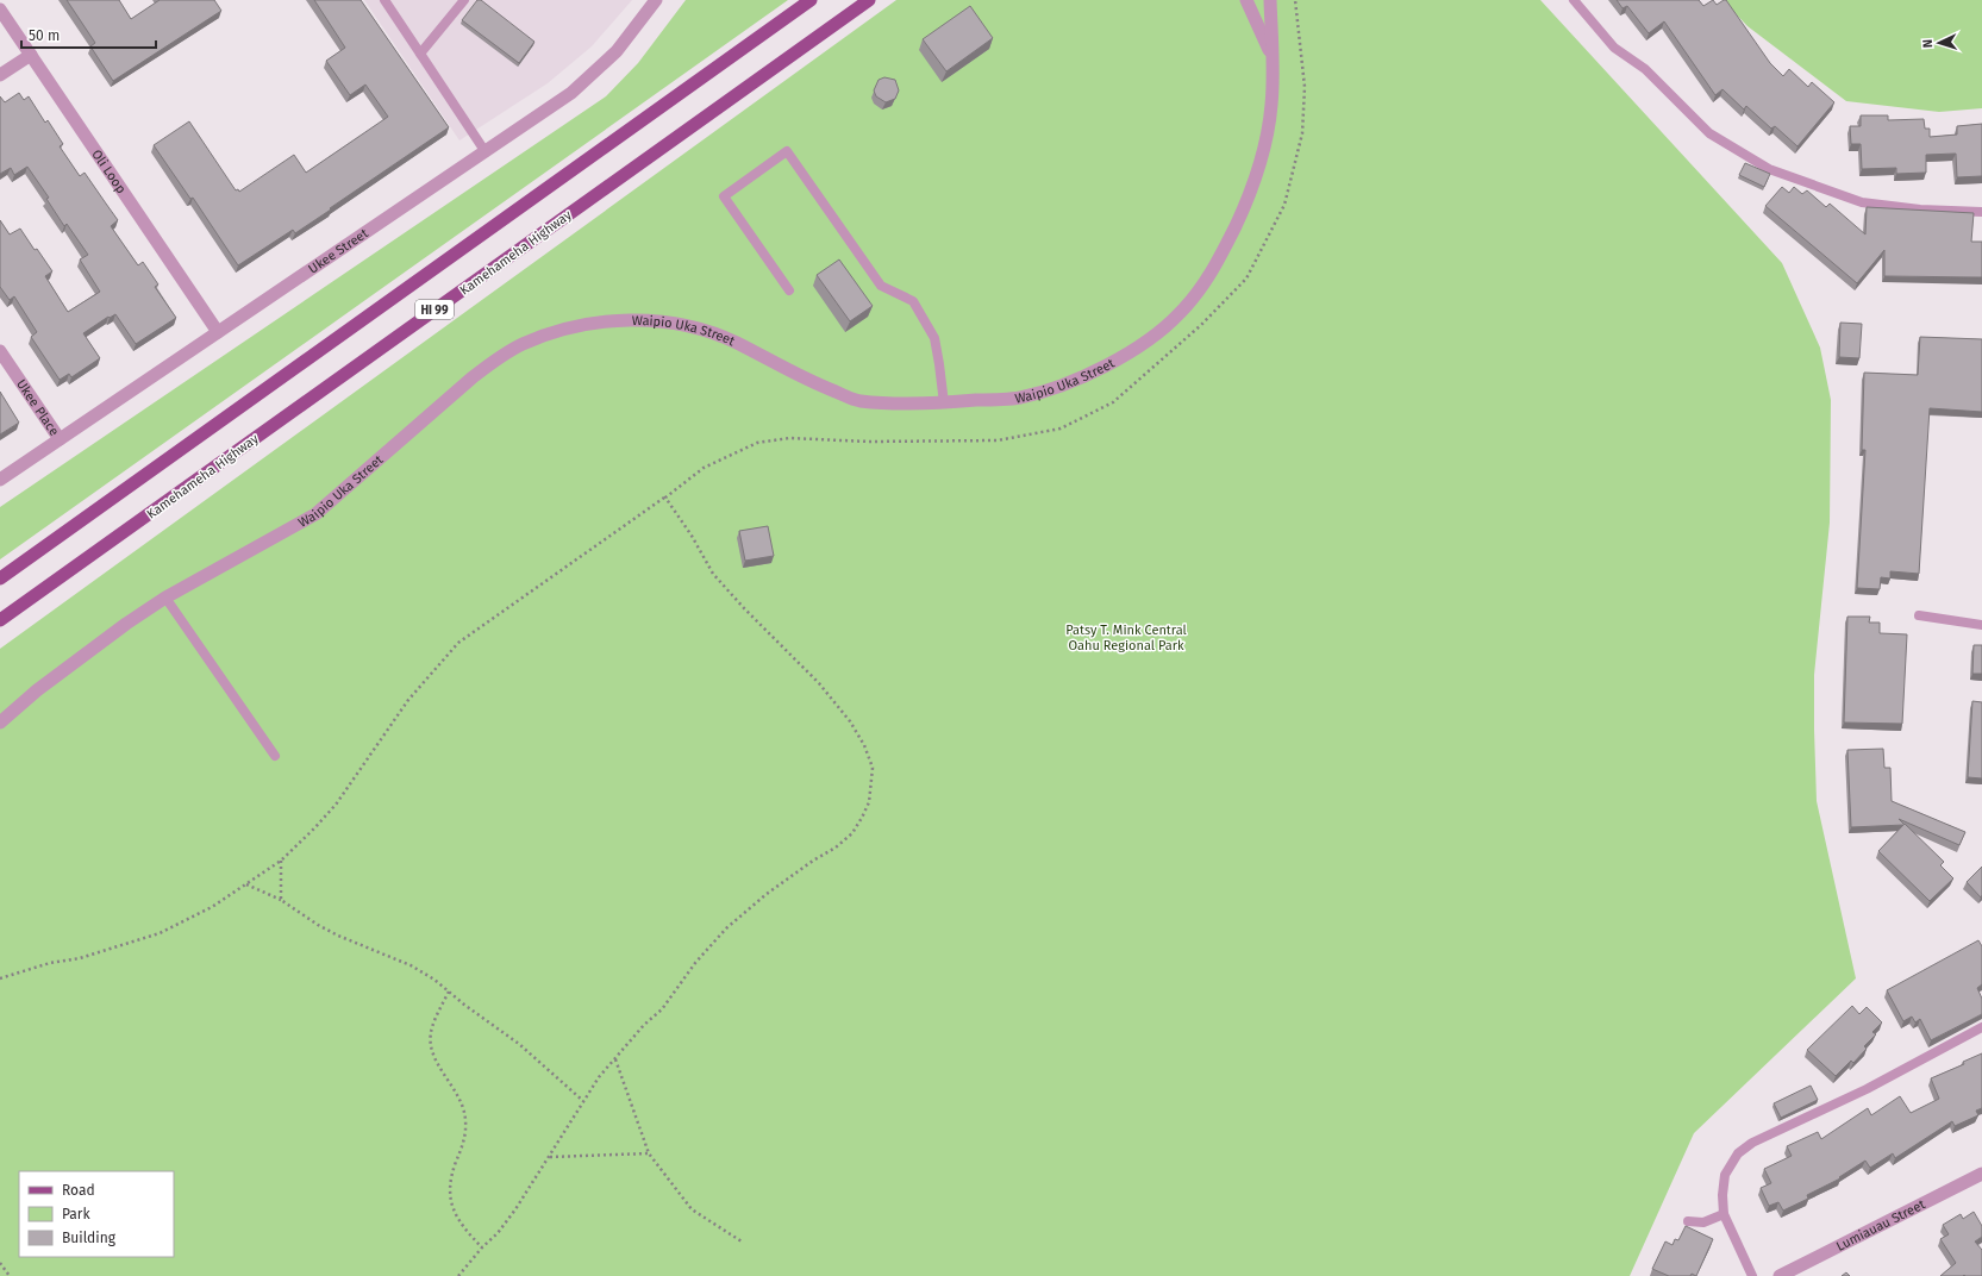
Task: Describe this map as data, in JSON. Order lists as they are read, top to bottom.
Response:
{
  "streets": {
    "main road": ["Kamehameha Highway", "HI 99"],
    "street": [
      "Oli Loop",
      "Ukee Street",
      "Waipio Uka Street",
      "Ukee Place",
      "Lumiauau Street"
    ]
  },
  "crossings": [
    ["Oli Loop", "Ukee Street"],
    ["Ukee Street", "Ukee Place"]
  ],
  "parks": ["Patsy T. Mink Central Oahu Regional Park"],
  "legend": ["Road", "Park", "Building"],
  "scale_bar": "50 m",
  "north": "left"
}
